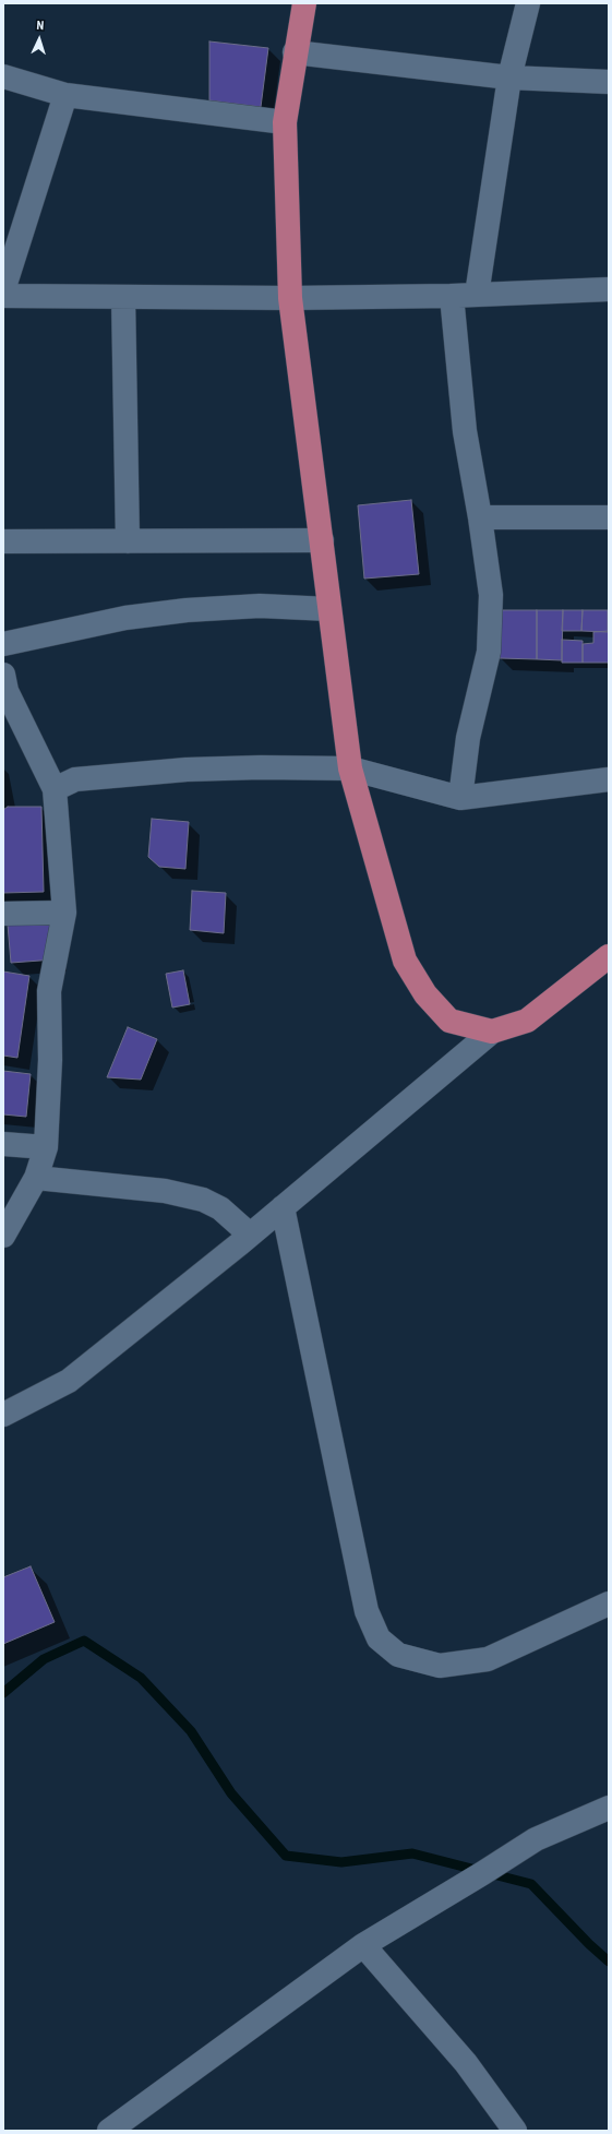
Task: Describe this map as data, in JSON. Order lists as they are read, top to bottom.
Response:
{
  "north": "top"
}
